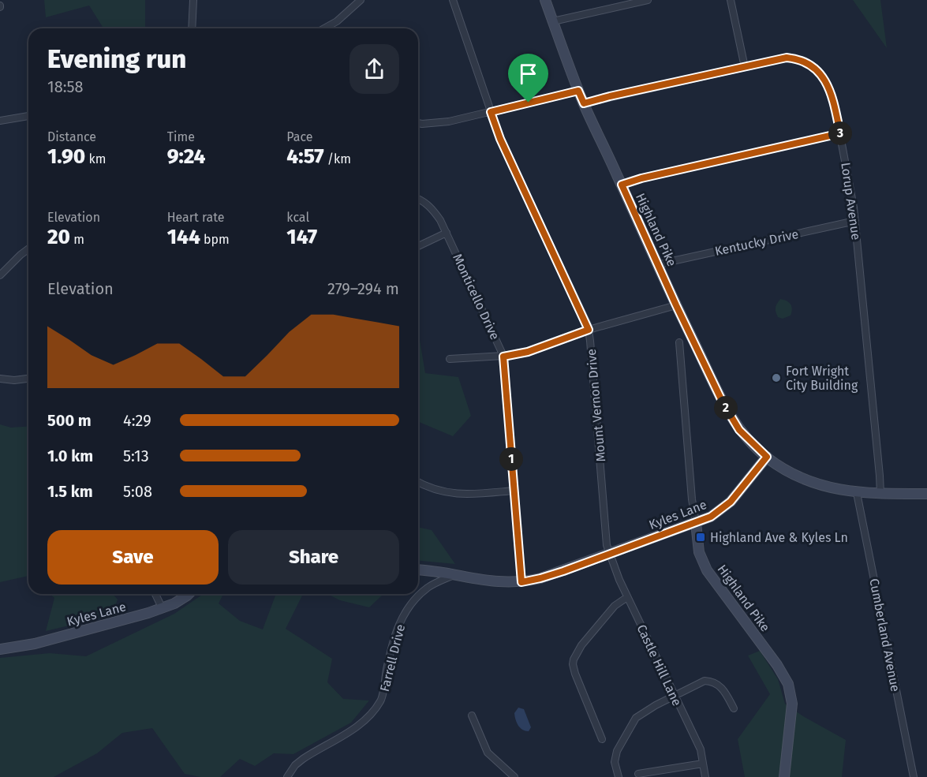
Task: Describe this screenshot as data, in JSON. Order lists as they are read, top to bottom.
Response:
{
  "streets": {
    "main road": ["Highland Pike", "Kyles Lane"],
    "street": [
      "Lorup Avenue",
      "Kentucky Drive",
      "Monticello Drive",
      "Mount Vernon Drive",
      "Cumberland Avenue",
      "Farrell Drive",
      "Castle Hill Lane"
    ]
  },
  "crossings": [
    ["Lorup Avenue", "Highland Pike"],
    ["Lorup Avenue", "Kentucky Drive"],
    ["Highland Pike", "Kentucky Drive"],
    ["Highland Pike", "Kyles Lane"],
    ["Monticello Drive", "Kyles Lane"],
    ["Mount Vernon Drive", "Kyles Lane"],
    ["Mount Vernon Drive", "Castle Hill Lane"],
    ["Kyles Lane", "Farrell Drive"],
    ["Kyles Lane", "Castle Hill Lane"]
  ],
  "places": {
    "other": ["Fort Wright City Building"],
    "transit": ["Highland Ave & Kyles Ln"]
  },
  "page": {
    "heading": ["Evening run", "18:58"],
    "stats": [
      ["Distance", "1.90 km"],
      ["Time", "9:24"],
      ["Pace", "4:57 /km"],
      ["Elevation", "20 m"],
      ["Heart rate", "144 bpm"],
      ["kcal", "147"]
    ],
    "pins": ["3", "2", "1"],
    "chart": ["Elevation", "279–294 m"],
    "list": [
      {
        "name": "500 m",
        "note": "4:29"
      },
      {
        "name": "1.0 km",
        "note": "5:13"
      },
      {
        "name": "1.5 km",
        "note": "5:08"
      }
    ],
    "buttons": ["Save", "Share"]
  }
}
